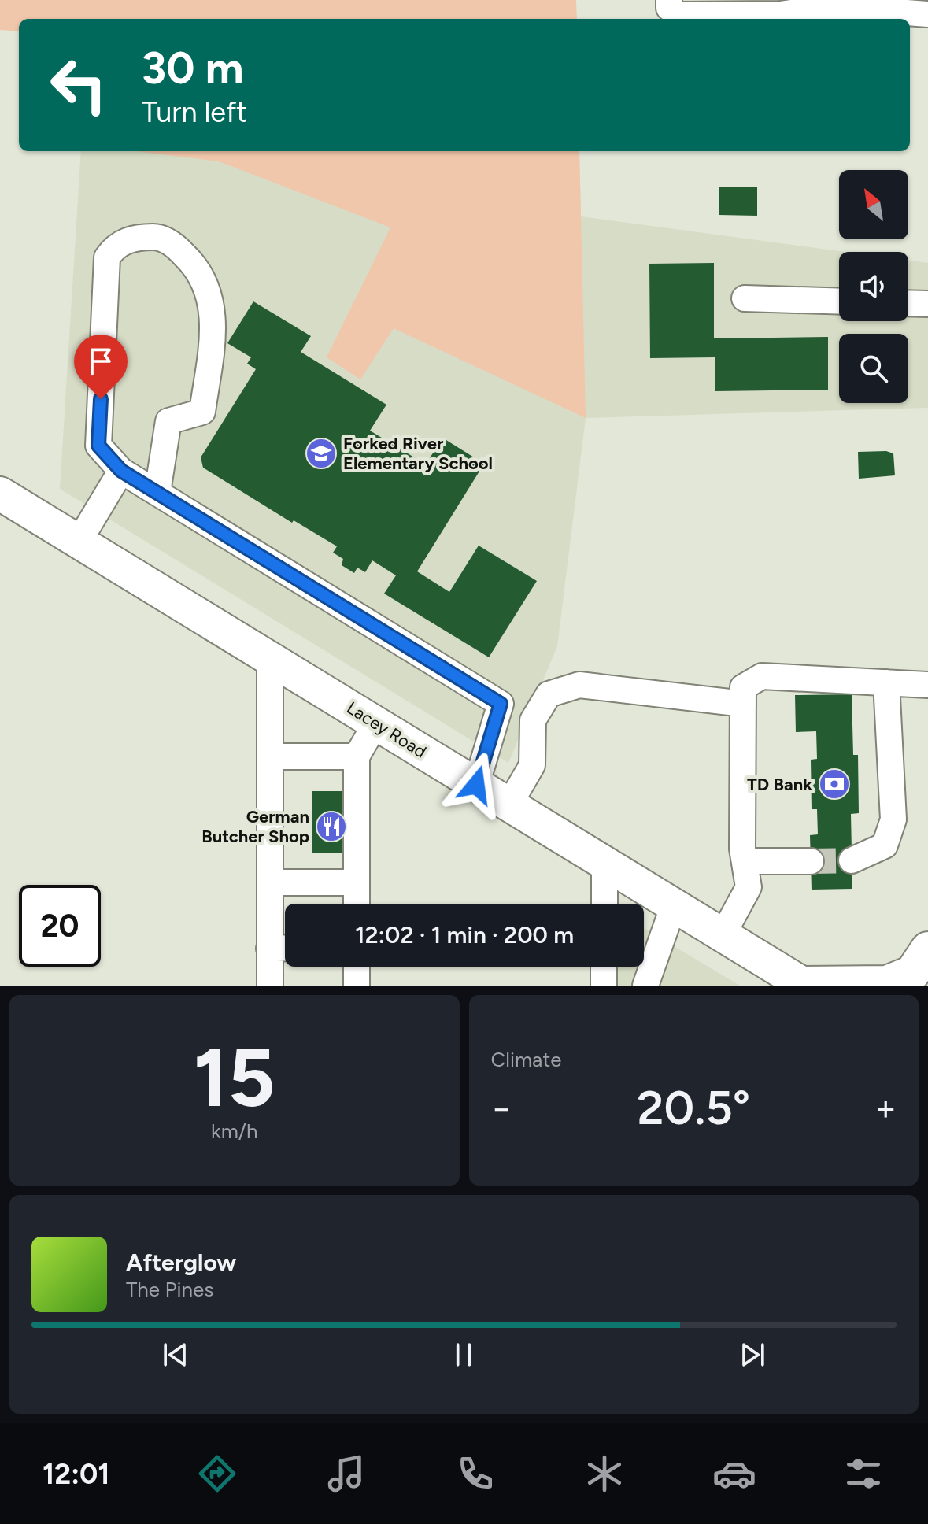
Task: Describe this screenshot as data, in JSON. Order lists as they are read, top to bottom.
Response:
{
  "streets": {
    "main road": ["Lacey Road"]
  },
  "places": {
    "school or university": ["Forked River Elementary School"],
    "bank": ["TD Bank"],
    "restaurant": ["German Butcher Shop"]
  },
  "north": "top left",
  "page": {
    "turn": ["30 m", "Turn left"],
    "limit": "20",
    "trip": "12:02 · 1 min · 200 m",
    "tile": [
      ["15", "km/h"],
      "Climate"
    ],
    "heat": ["−", "20.5°", "+"],
    "song": ["Afterglow", "The Pines"],
    "tabs": "12:01"
  }
}
